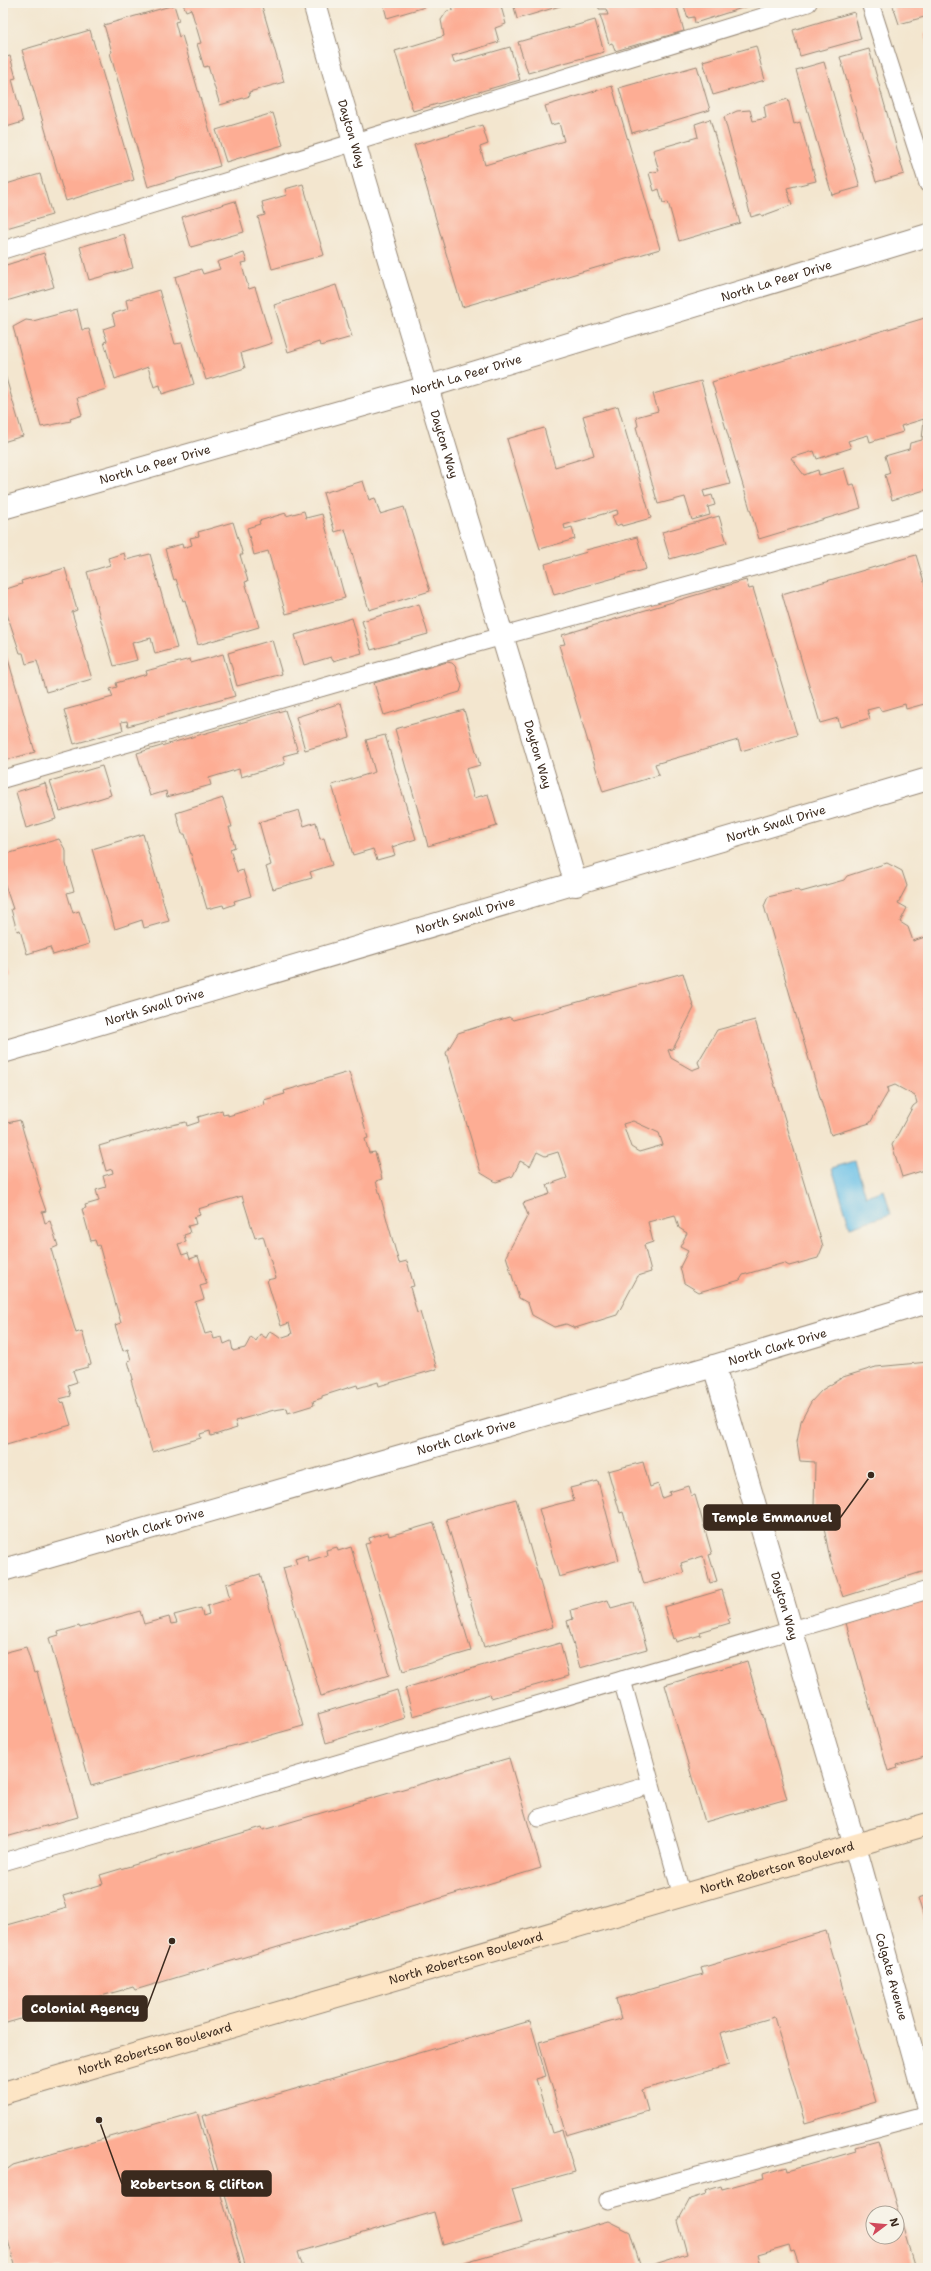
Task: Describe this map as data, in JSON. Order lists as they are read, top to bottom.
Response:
{
  "streets": {
    "main road": ["North Robertson Boulevard"],
    "street": [
      "Dayton Way",
      "North La Peer Drive",
      "North Swall Drive",
      "North Clark Drive",
      "Colgate Avenue"
    ]
  },
  "crossings": [
    ["Dayton Way", "North La Peer Drive"],
    ["Dayton Way", "North Swall Drive"],
    ["Dayton Way", "North Clark Drive"],
    ["Dayton Way", "North Robertson Boulevard"],
    ["Dayton Way", "Colgate Avenue"],
    ["North Robertson Boulevard", "Colgate Avenue"]
  ],
  "places": ["Temple Emmanuel", "Colonial Agency", "Robertson & Clifton"],
  "north": "right"
}
